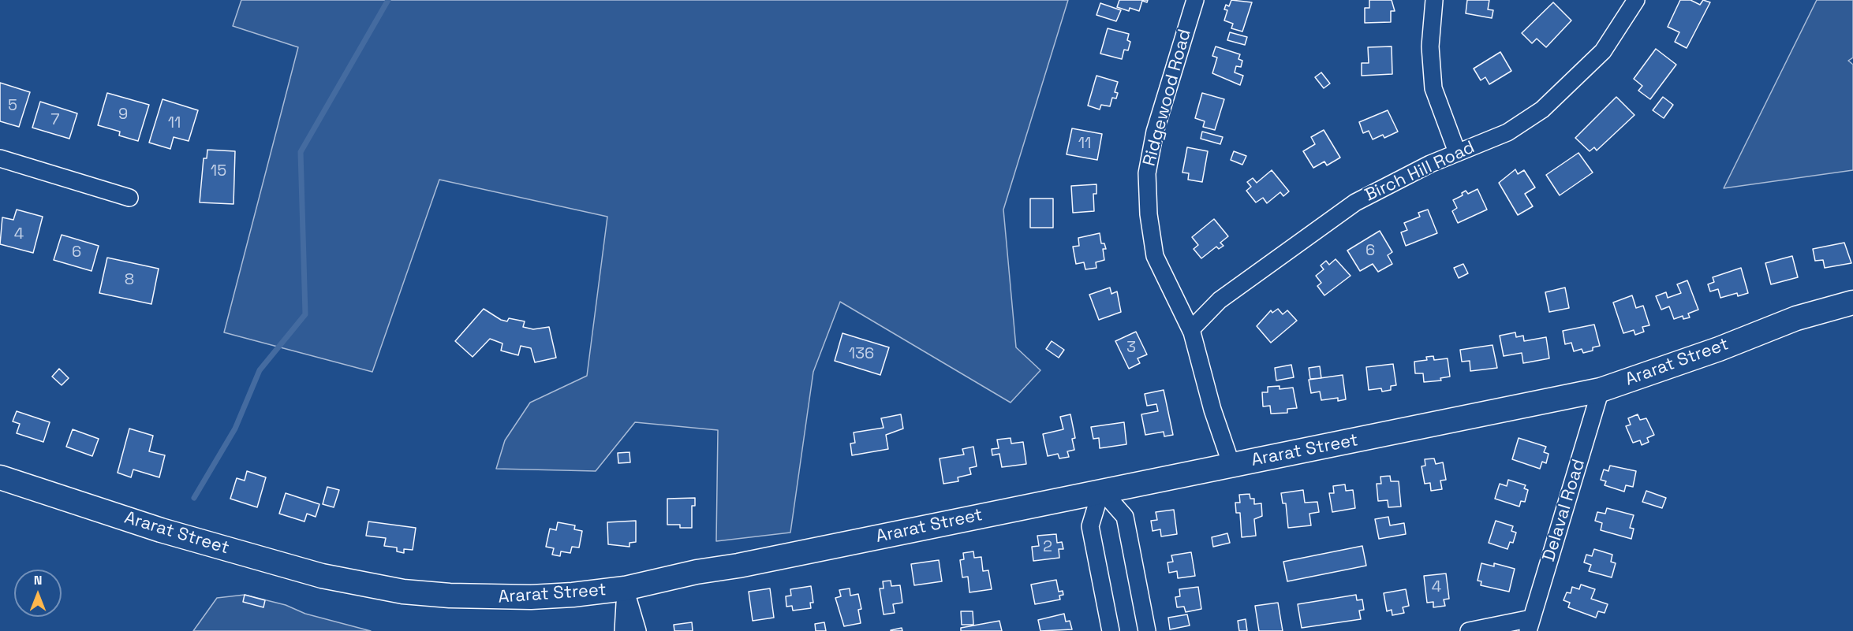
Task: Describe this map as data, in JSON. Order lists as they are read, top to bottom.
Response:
{
  "streets": {
    "main road": ["Ararat Street"],
    "street": ["Ridgewood Road", "Birch Hill Road", "Delaval Road"]
  },
  "crossings": [
    ["Ridgewood Road", "Birch Hill Road"],
    ["Ridgewood Road", "Ararat Street"],
    ["Ararat Street", "Delaval Road"]
  ],
  "house_numbers": [
    "5",
    "9",
    "7",
    "11",
    "11",
    "15",
    "4",
    "6",
    "6",
    "8",
    "3",
    "136",
    "2",
    "4"
  ],
  "north": "top"
}
